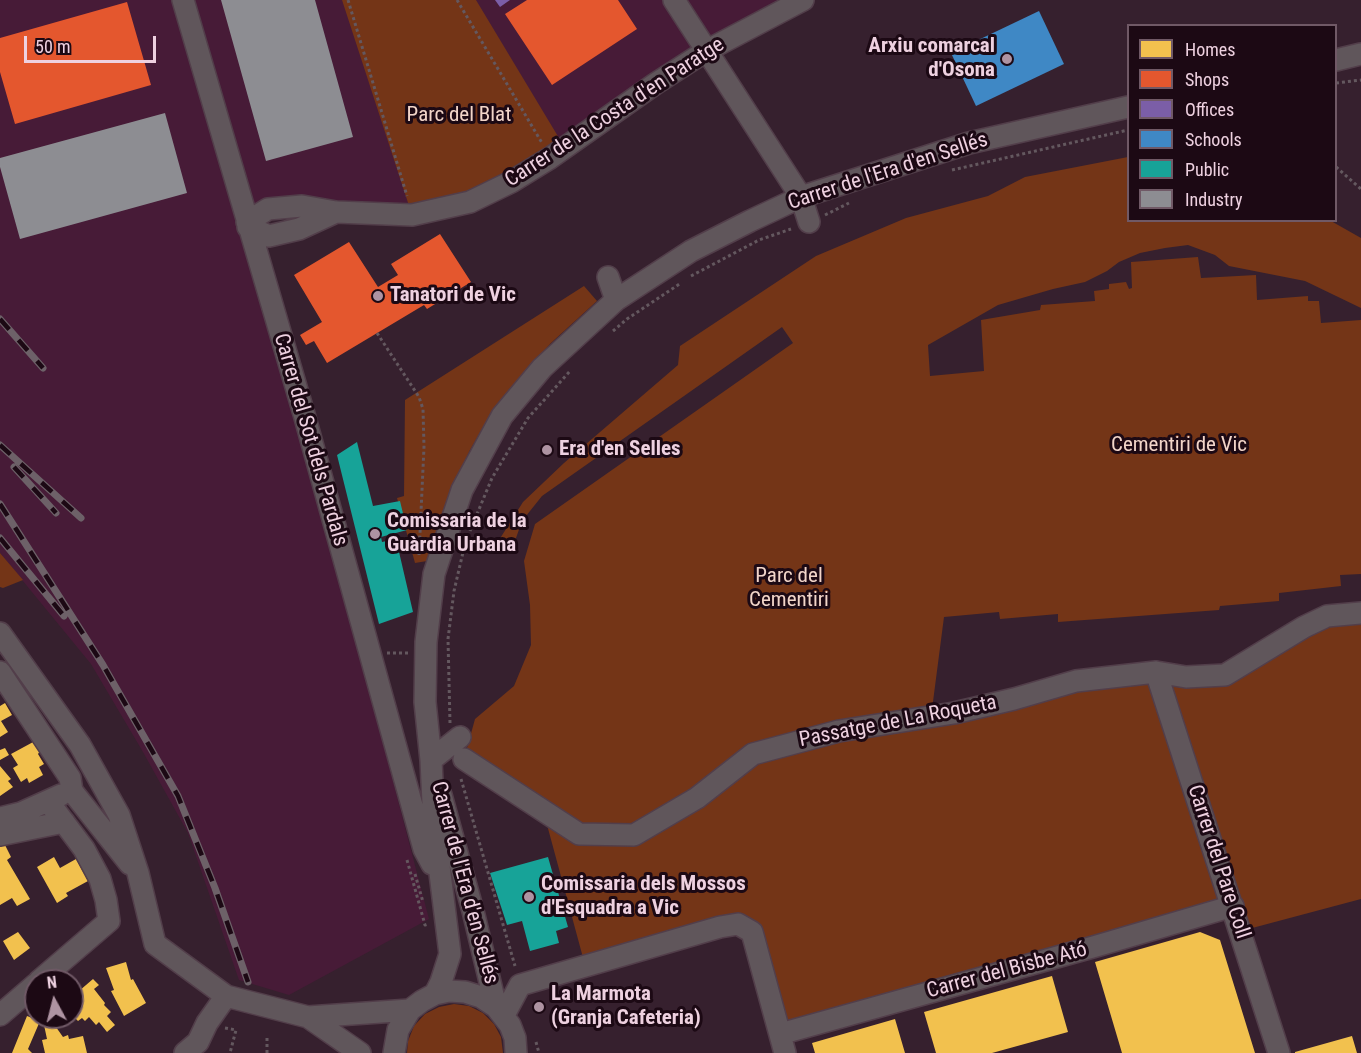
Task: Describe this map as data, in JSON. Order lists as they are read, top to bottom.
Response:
{
  "streets": {
    "street": [
      "Carrer de la Costa d'en Paratge",
      "Carrer de l'Era d'en Sellés",
      "Carrer del Sot dels Pardals",
      "Passatge de La Roqueta",
      "Carrer del Pare Coll",
      "Carrer del Bisbe Ató"
    ]
  },
  "crossings": [
    ["Carrer de la Costa d'en Paratge", "Carrer del Sot dels Pardals"],
    ["Carrer de l'Era d'en Sellés", "Carrer del Sot dels Pardals"],
    ["Passatge de La Roqueta", "Carrer del Pare Coll"],
    ["Carrer del Pare Coll", "Carrer del Bisbe Ató"]
  ],
  "parks": ["Parc del Blat", "Cementiri de Vic", "Parc del Cementiri"],
  "places": [
    "Arxiu comarcal d'Osona",
    "Tanatori de Vic",
    "Era d'en Selles",
    "Comissaria de la Guàrdia Urbana",
    "Comissaria dels Mossos d'Esquadra a Vic",
    "La Marmota (Granja Cafeteria)"
  ],
  "legend": [
    "Homes",
    "Shops",
    "Offices",
    "Schools",
    "Public",
    "Industry"
  ],
  "scale_bar": "50 m",
  "north": "top"
}
